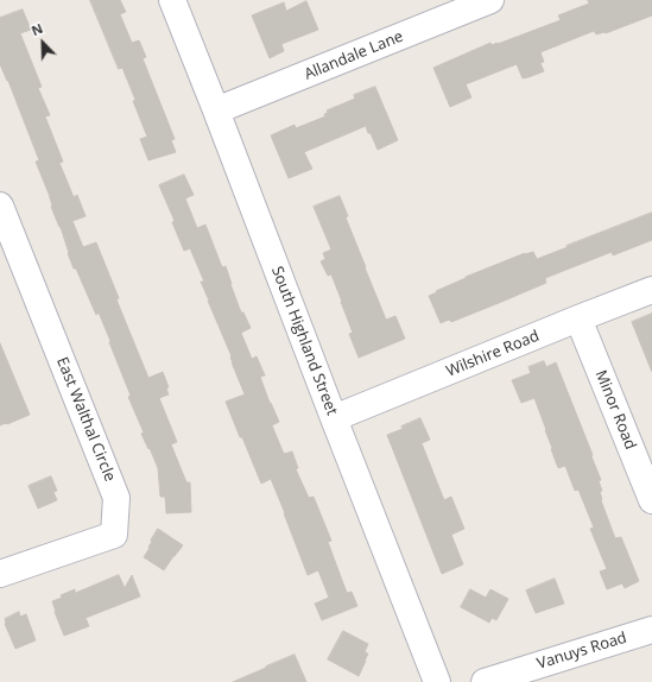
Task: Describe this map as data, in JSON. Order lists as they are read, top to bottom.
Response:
{
  "streets": {
    "street": [
      "Allandale Lane",
      "South Highland Street",
      "Wilshire Road",
      "Minor Road",
      "East Walthal Circle",
      "Vanuys Road"
    ]
  },
  "crossings": [
    ["Allandale Lane", "South Highland Street"],
    ["South Highland Street", "Wilshire Road"],
    ["Wilshire Road", "Minor Road"]
  ],
  "north": "top left"
}
